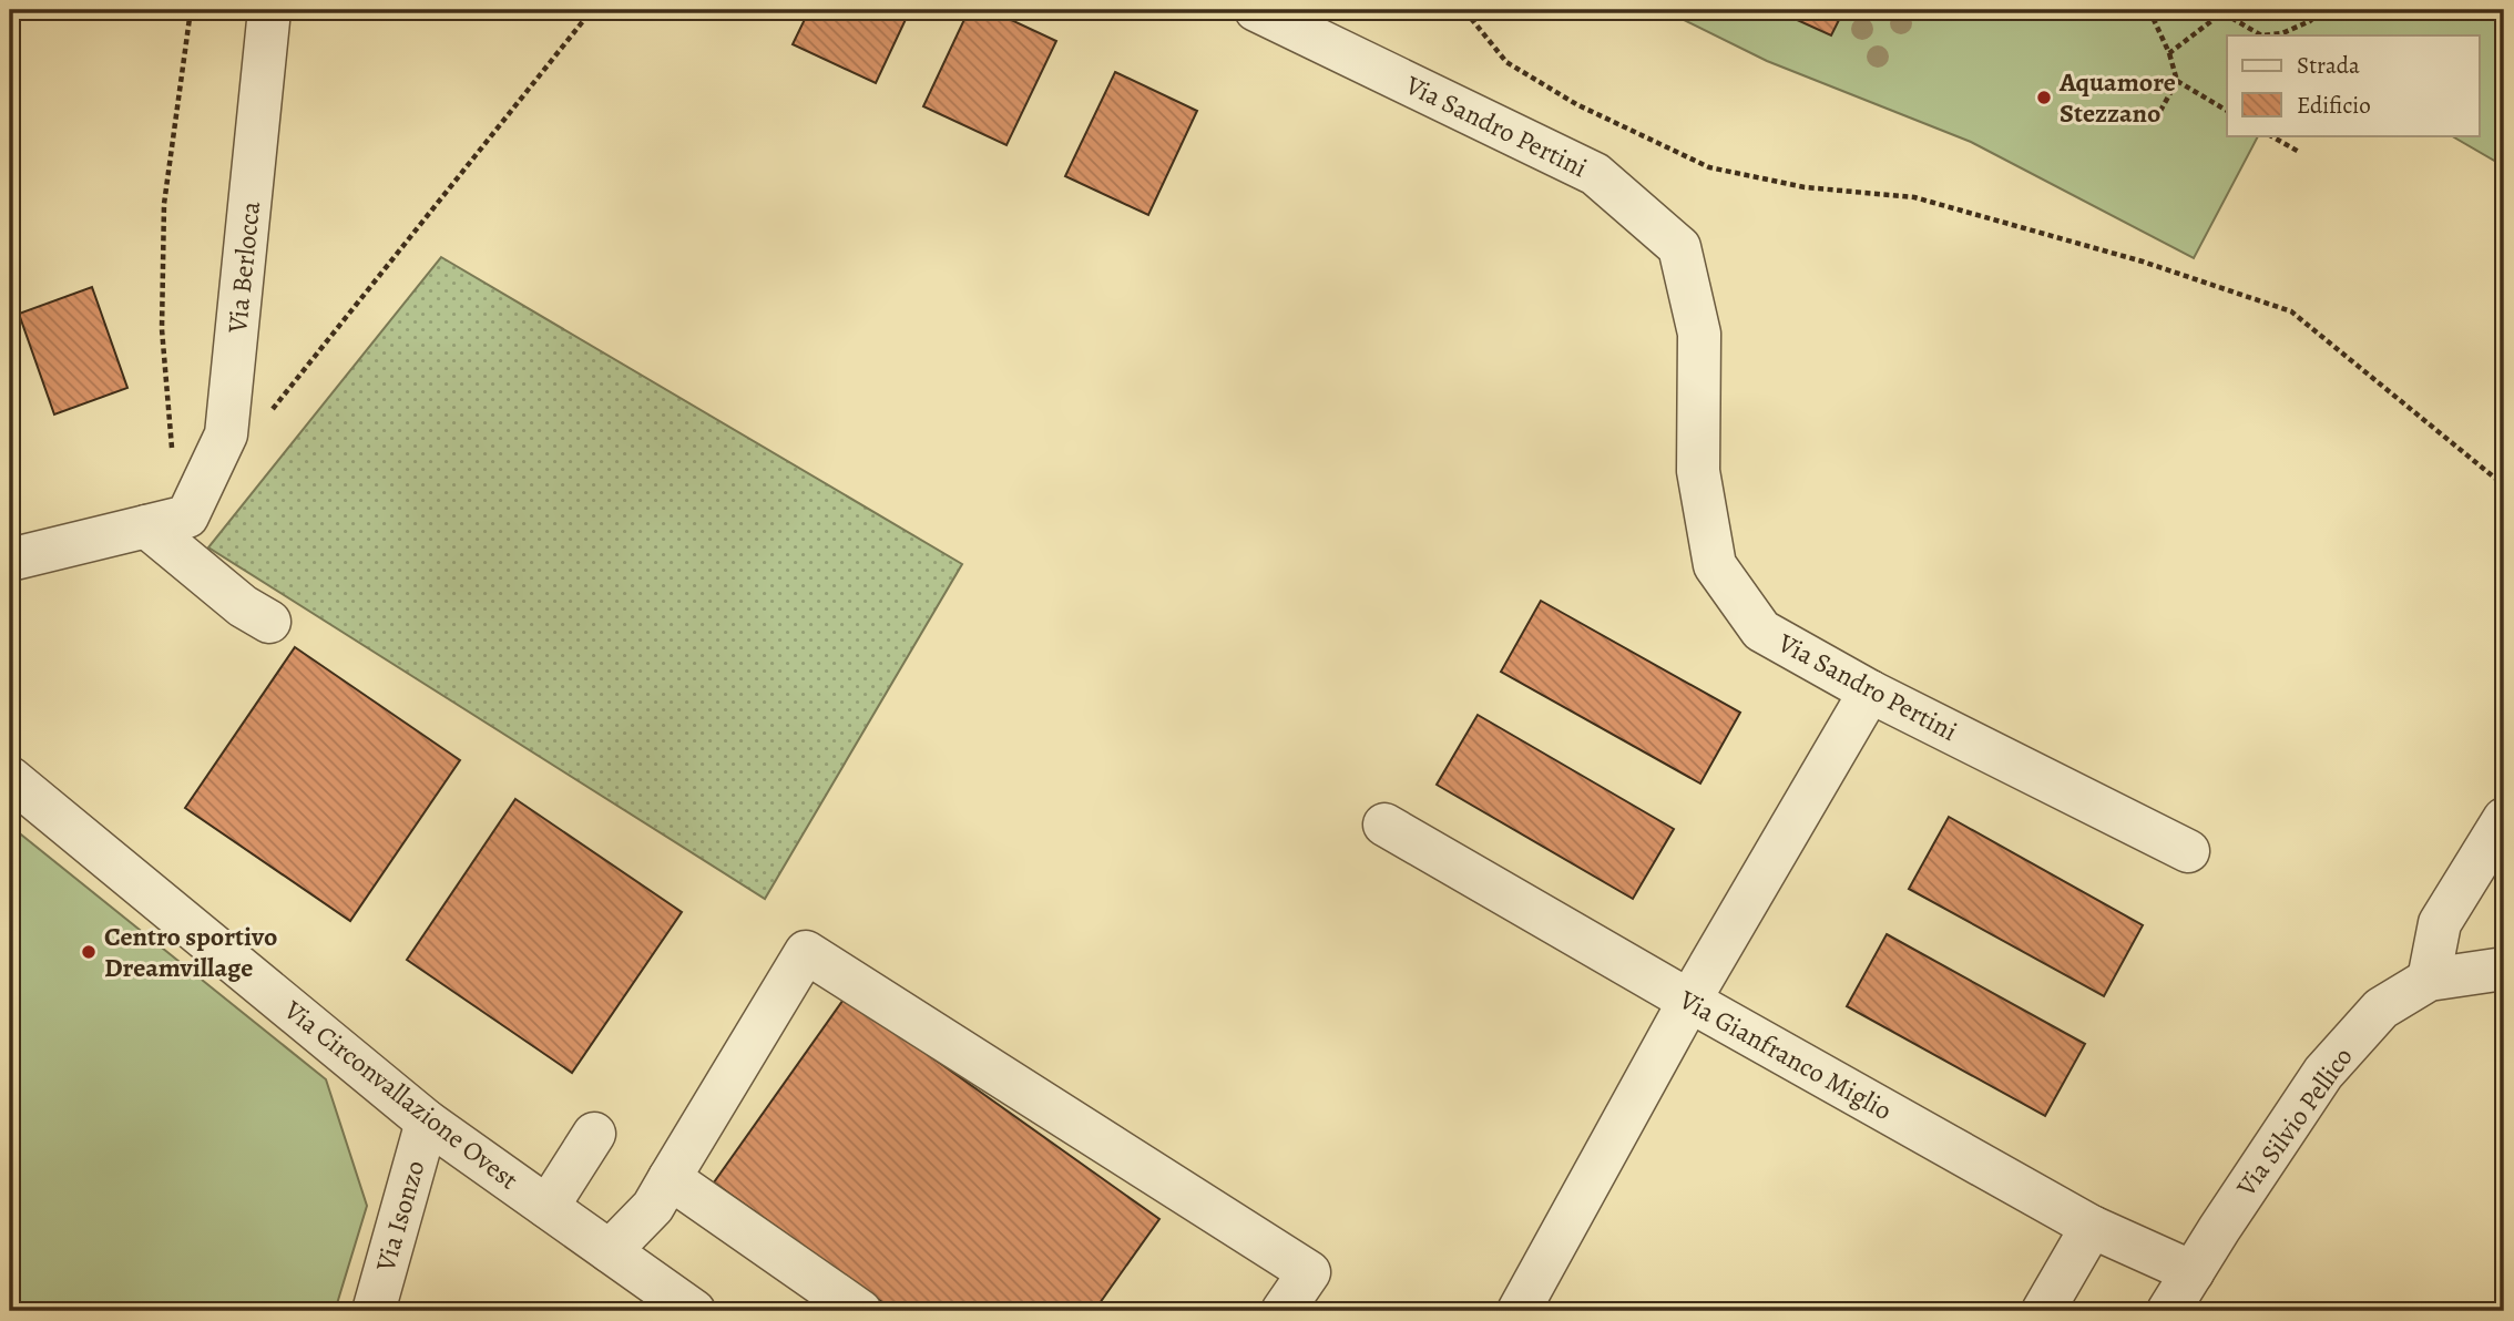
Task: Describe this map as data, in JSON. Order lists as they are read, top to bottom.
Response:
{
  "streets": {
    "street": [
      "Via Sandro Pertini",
      "Via Berlocca",
      "Via Gianfranco Miglio",
      "Via Circonvallazione Ovest",
      "Via Silvio Pellico",
      "Via Isonzo"
    ]
  },
  "crossings": [
    ["Via Gianfranco Miglio", "Via Silvio Pellico"],
    ["Via Circonvallazione Ovest", "Via Isonzo"]
  ],
  "places": ["Aquamore Stezzano", "Centro sportivo Dreamvillage"],
  "legend": ["Strada", "Edificio"]
}
